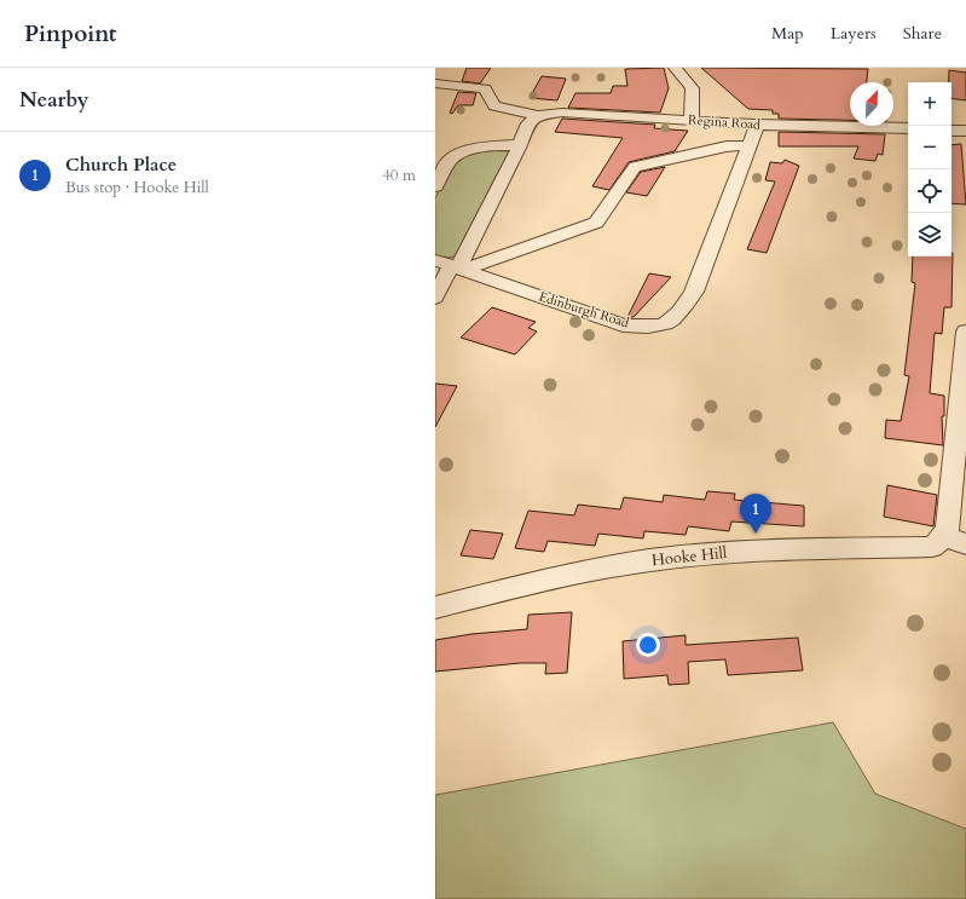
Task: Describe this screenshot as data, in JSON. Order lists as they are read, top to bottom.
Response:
{
  "streets": {
    "street": ["Regina Road", "Edinburgh Road", "Hooke Hill"]
  },
  "crossings": [
    ["Regina Road", "Edinburgh Road"]
  ],
  "north": "top right",
  "page": {
    "header": "Pinpoint",
    "nav": ["Map", "Layers", "Share"],
    "heading": "Nearby",
    "map_buttons": ["+", "−"],
    "list": [
      {
        "mark": "1",
        "name": "Church Place",
        "note": "Bus stop · Hooke Hill",
        "value": "40 m"
      }
    ],
    "pins": "1"
  }
}
